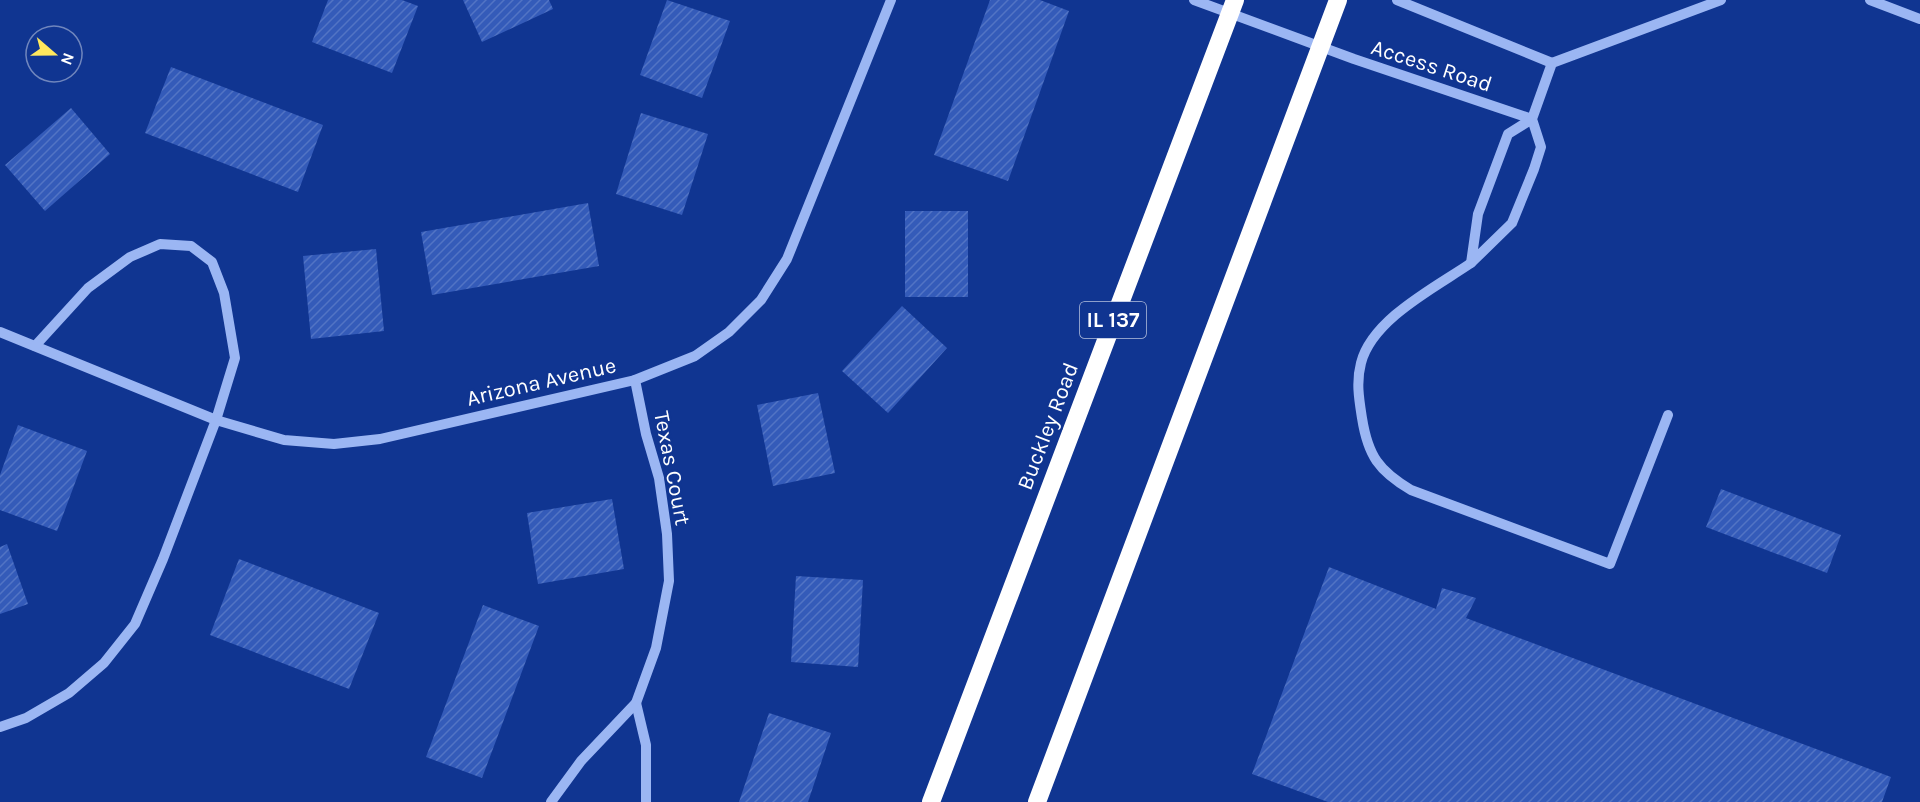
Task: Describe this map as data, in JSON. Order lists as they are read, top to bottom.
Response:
{
  "streets": {
    "highway": ["IL 137", "Buckley Road"],
    "street": ["Access Road", "Arizona Avenue", "Texas Court"]
  },
  "crossings": [
    ["Access Road", "Buckley Road"],
    ["Arizona Avenue", "Texas Court"]
  ],
  "north": "right"
}
